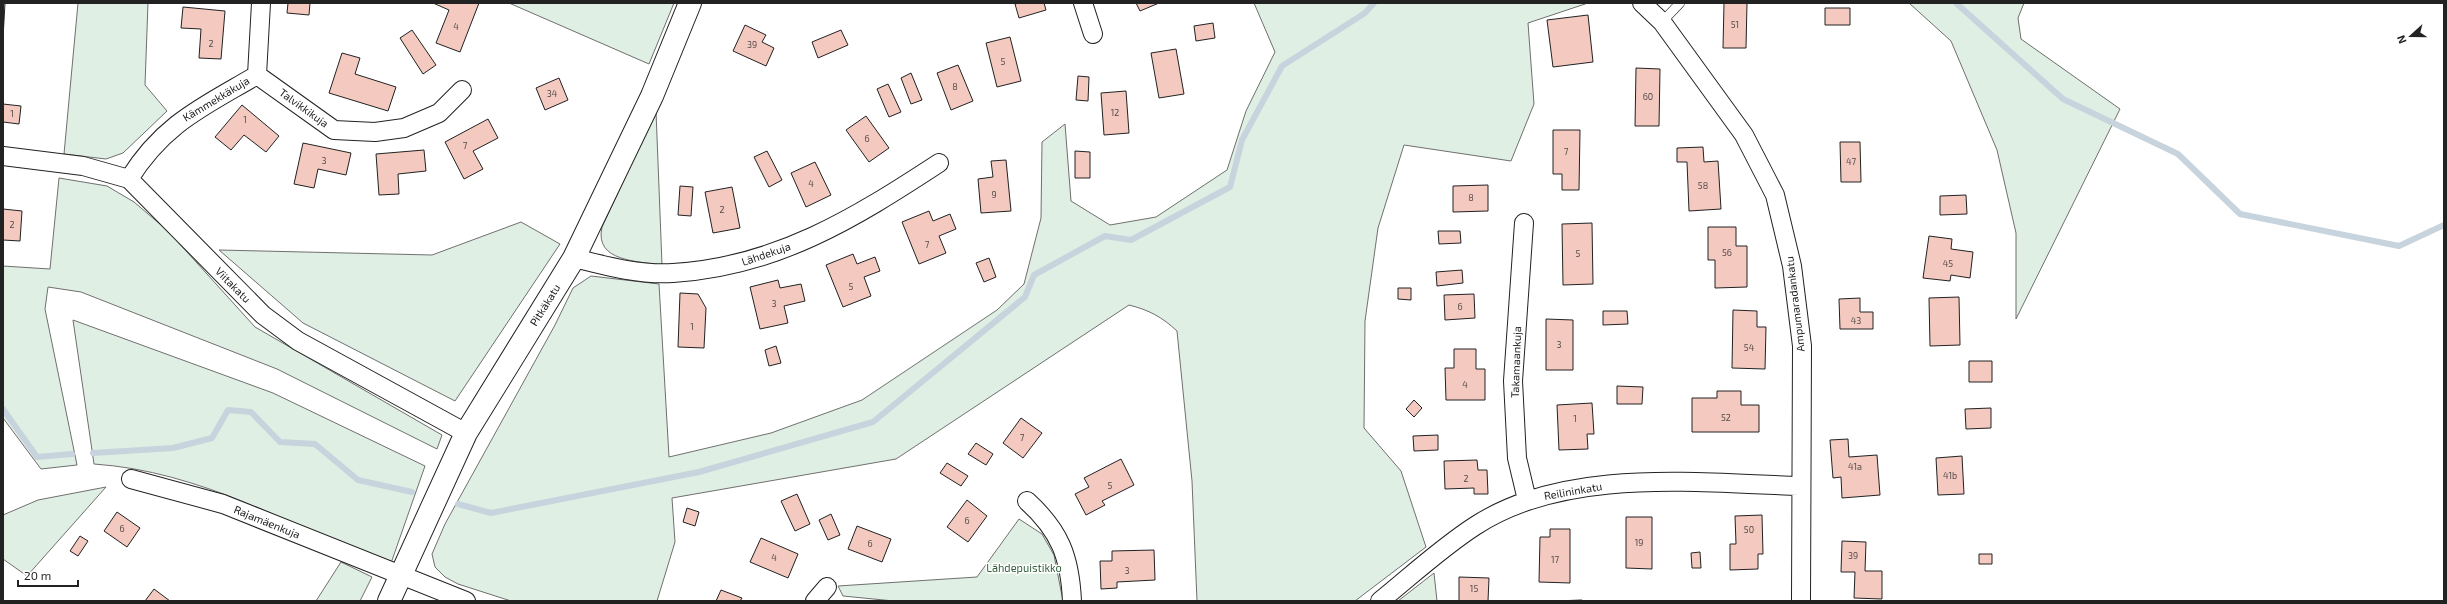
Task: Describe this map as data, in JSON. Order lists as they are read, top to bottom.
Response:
{
  "streets": {
    "street": [
      "Kämmekkäkuja",
      "Talvikkikuja",
      "Lähdekuja",
      "Viitakatu",
      "Ampumaradankatu",
      "Pitkäkatu",
      "Takamaankuja",
      "Reilininkatu",
      "Rajamäenkuja"
    ]
  },
  "crossings": [
    ["Kämmekkäkuja", "Talvikkikuja"],
    ["Kämmekkäkuja", "Viitakatu"],
    ["Lähdekuja", "Pitkäkatu"],
    ["Viitakatu", "Pitkäkatu"],
    ["Ampumaradankatu", "Reilininkatu"],
    ["Pitkäkatu", "Rajamäenkuja"],
    ["Takamaankuja", "Reilininkatu"]
  ],
  "parks": ["Lähdepuistikko"],
  "house_numbers": [
    "51",
    "4",
    "2",
    "39",
    "5",
    "8",
    "34",
    "60",
    "12",
    "1",
    "1",
    "6",
    "7",
    "7",
    "3",
    "47",
    "4",
    "58",
    "9",
    "8",
    "2",
    "2",
    "7",
    "56",
    "5",
    "45",
    "5",
    "3",
    "6",
    "43",
    "1",
    "3",
    "54",
    "4",
    "52",
    "1",
    "7",
    "41a",
    "41b",
    "2",
    "5",
    "6",
    "6",
    "50",
    "19",
    "6",
    "39",
    "4",
    "17",
    "3",
    "15"
  ],
  "scale_bar": "20 m",
  "north": "left"
}
